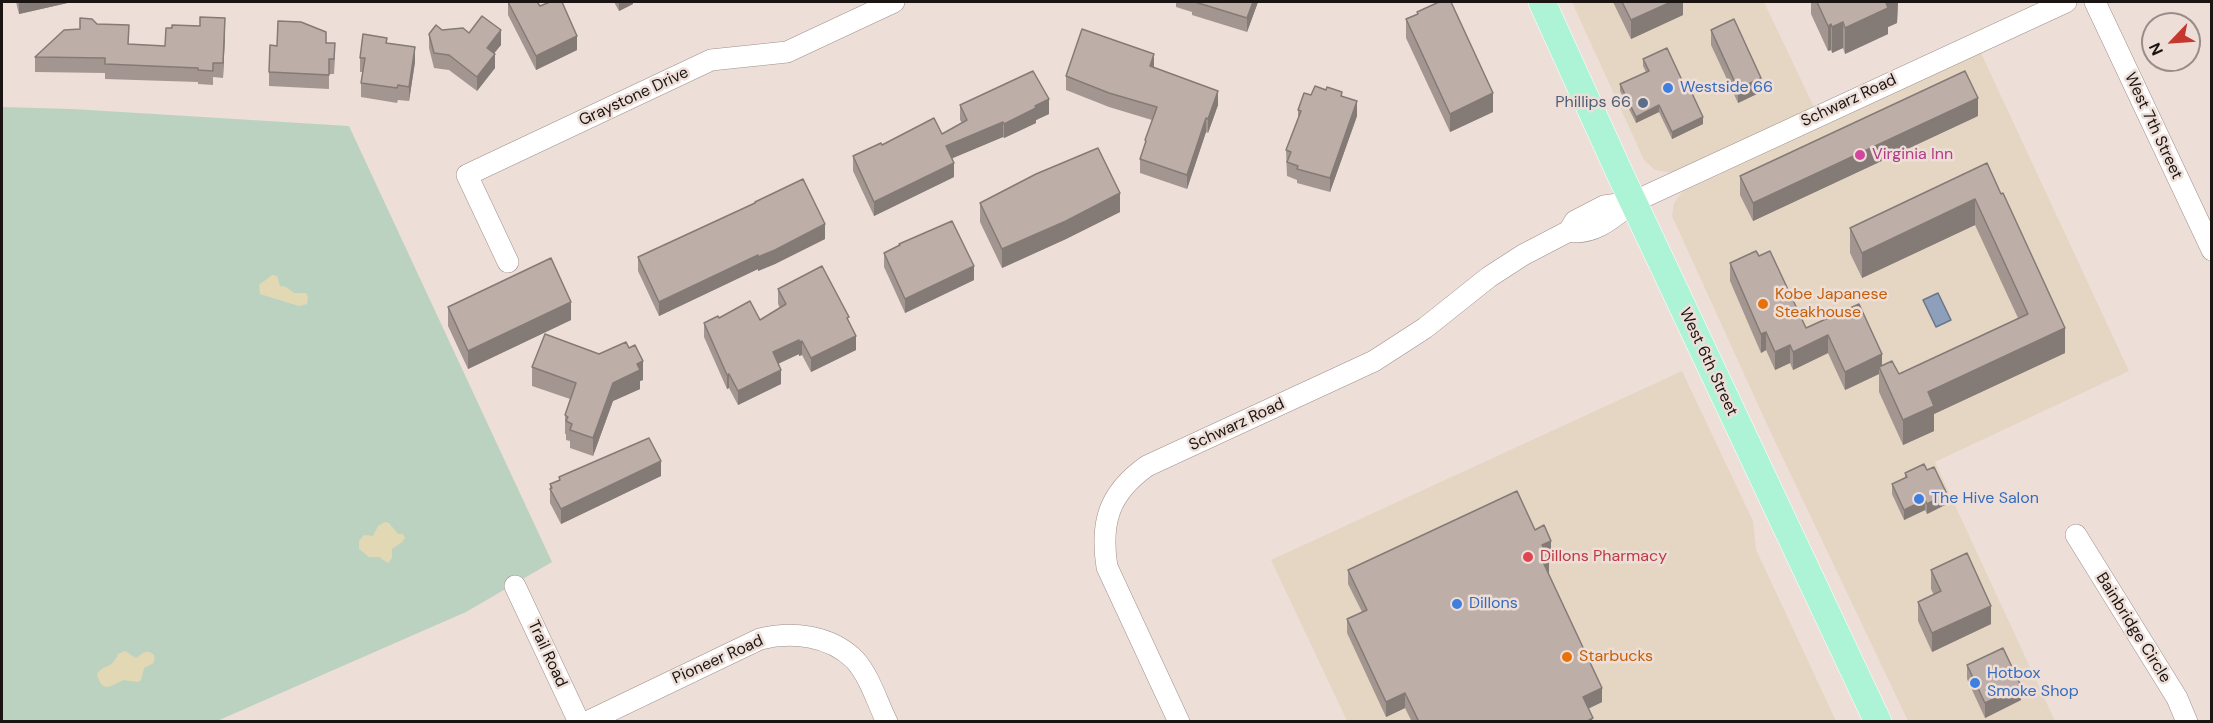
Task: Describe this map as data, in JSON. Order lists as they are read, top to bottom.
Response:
{
  "streets": {
    "main road": ["West 6th Street"],
    "street": [
      "Graystone Drive",
      "Schwarz Road",
      "West 7th Street",
      "Bainbridge Circle",
      "Trail Road",
      "Pioneer Road"
    ]
  },
  "crossings": [
    ["Schwarz Road", "West 6th Street"]
  ],
  "places": [
    "Westside 66",
    "Phillips 66",
    "Virginia Inn",
    "Kobe Japanese Steakhouse",
    "The Hive Salon",
    "Dillons Pharmacy",
    "Dillons",
    "Starbucks",
    "Hotbox Smoke Shop"
  ],
  "north": "bottom left"
}
